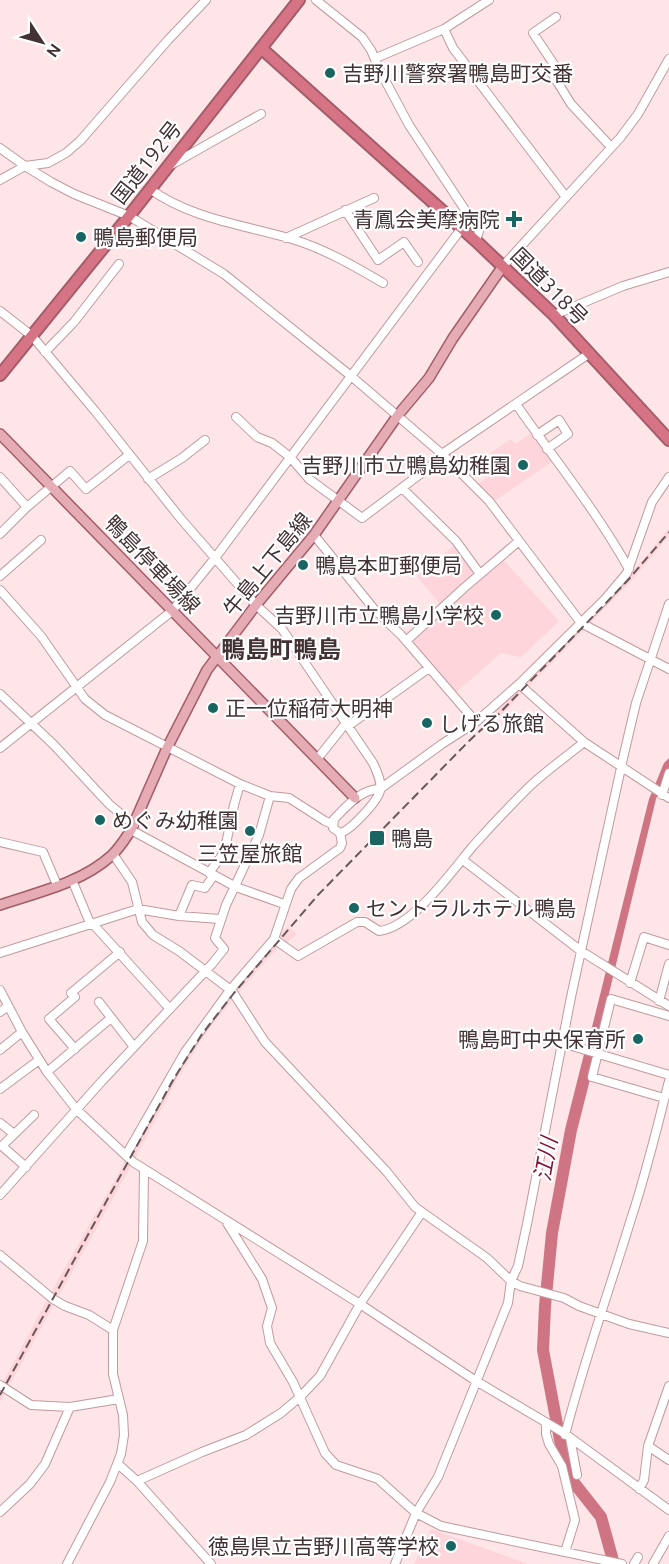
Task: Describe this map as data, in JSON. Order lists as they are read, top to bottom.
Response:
{
  "streets": {
    "highway": ["国道192号", "国道318号"],
    "main road": ["鴨島停車場線", "牛島上下島線"]
  },
  "crossings": [
    ["国道192号", "国道318号"],
    ["国道318号", "牛島上下島線"],
    ["鴨島停車場線", "牛島上下島線"]
  ],
  "districts": ["鴨島町鴨島"],
  "water": ["江川"],
  "places": {
    "other": [
      "吉野川警察署鴨島町交番",
      "鴨島郵便局",
      "吉野川市立鴨島幼稚園",
      "鴨島本町郵便局",
      "吉野川市立鴨島小学校",
      "正一位稲荷大明神",
      "しげる旅館",
      "めぐみ幼稚園",
      "三笠屋旅館",
      "セントラルホテル鴨島",
      "鴨島町中央保育所",
      "徳島県立吉野川高等学校"
    ],
    "health": ["青鳳会美摩病院"],
    "transit": ["鴨島"]
  },
  "north": "bottom right"
}
